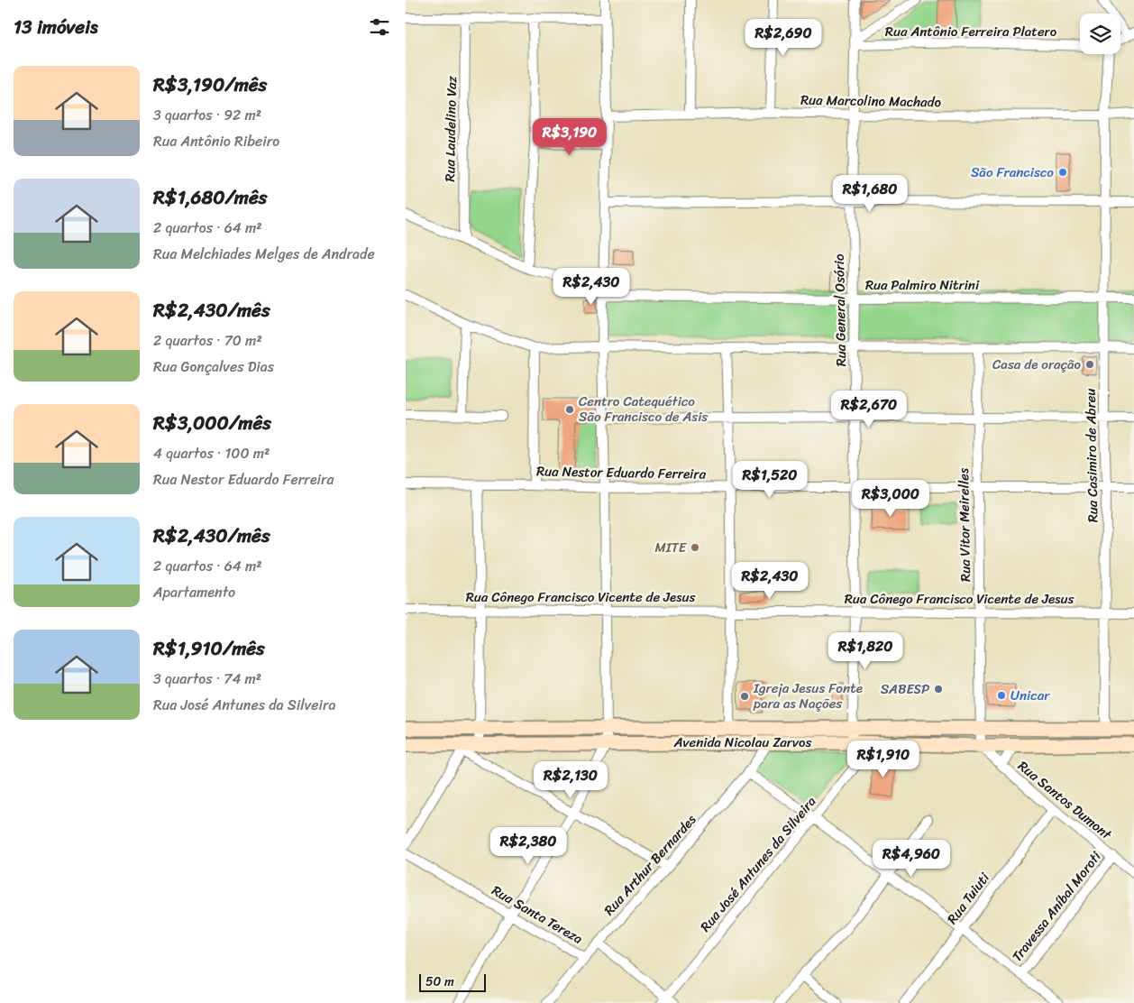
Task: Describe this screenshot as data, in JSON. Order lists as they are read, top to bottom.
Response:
{
  "streets": {
    "main road": ["Avenida Nicolau Zarvos"],
    "street": [
      "Rua Antônio Ferreira Platero",
      "Rua Marcolino Machado",
      "Rua Laudelino Vaz",
      "Rua Palmiro Nitrini",
      "Rua General Osório",
      "Rua Casimiro de Abreu",
      "Rua Nestor Eduardo Ferreira",
      "Rua Vitor Meirelles",
      "Rua Cônego Francisco Vicente de Jesus",
      "Rua Santos Dumont",
      "Rua José Antunes da Silveira",
      "Rua Arthur Bernardes",
      "Rua Tuiuti",
      "Travessa Aníbal Moroti",
      "Rua Santa Tereza"
    ]
  },
  "crossings": [
    ["Rua Antônio Ferreira Platero", "Rua General Osório"],
    ["Rua Marcolino Machado", "Rua General Osório"],
    ["Rua Marcolino Machado", "Rua Casimiro de Abreu"],
    ["Rua Palmiro Nitrini", "Rua General Osório"],
    ["Rua Palmiro Nitrini", "Rua Casimiro de Abreu"],
    ["Rua General Osório", "Rua Nestor Eduardo Ferreira"],
    ["Rua General Osório", "Rua Cônego Francisco Vicente de Jesus"],
    ["Rua General Osório", "Avenida Nicolau Zarvos"],
    ["Rua Casimiro de Abreu", "Rua Nestor Eduardo Ferreira"],
    ["Rua Casimiro de Abreu", "Rua Cônego Francisco Vicente de Jesus"],
    ["Rua Casimiro de Abreu", "Avenida Nicolau Zarvos"],
    ["Rua Nestor Eduardo Ferreira", "Rua Vitor Meirelles"],
    ["Rua Vitor Meirelles", "Rua Cônego Francisco Vicente de Jesus"],
    ["Rua Vitor Meirelles", "Avenida Nicolau Zarvos"],
    ["Rua Vitor Meirelles", "Rua Santos Dumont"],
    ["Avenida Nicolau Zarvos", "Rua Santos Dumont"],
    ["Avenida Nicolau Zarvos", "Rua José Antunes da Silveira"],
    ["Avenida Nicolau Zarvos", "Rua Arthur Bernardes"],
    ["Rua Santos Dumont", "Rua Tuiuti"],
    ["Rua Santos Dumont", "Travessa Aníbal Moroti"],
    ["Rua Arthur Bernardes", "Rua Santa Tereza"]
  ],
  "places": [
    "São Francisco",
    "Casa de oração",
    "Centro Catequético São Francisco de Asis",
    "MITE",
    "SABESP",
    "Unicar",
    "Igreja Jesus Fonte para as Nações"
  ],
  "scale_bar": "50 m",
  "page": {
    "heading": "13 imóveis",
    "price": [
      "R$2,690",
      "R$3,190",
      "R$1,680",
      "R$2,430",
      "R$2,670",
      "R$1,520",
      "R$3,000",
      "R$2,430",
      "R$1,820",
      "R$1,910",
      "R$2,130",
      "R$2,380",
      "R$4,960"
    ],
    "list": [
      {
        "name": "R$3,190/mês",
        "note": "3 quartos · 92 m² · Rua Antônio Ribeiro"
      },
      {
        "name": "R$1,680/mês",
        "note": "2 quartos · 64 m² · Rua Melchiades Melges de Andrade"
      },
      {
        "name": "R$2,430/mês",
        "note": "2 quartos · 70 m² · Rua Gonçalves Dias"
      },
      {
        "name": "R$3,000/mês",
        "note": "4 quartos · 100 m² · Rua Nestor Eduardo Ferreira"
      },
      {
        "name": "R$2,430/mês",
        "note": "2 quartos · 64 m² · Apartamento"
      },
      {
        "name": "R$1,910/mês",
        "note": "3 quartos · 74 m² · Rua José Antunes da Silveira"
      }
    ],
    "scale": "50 m"
  }
}
